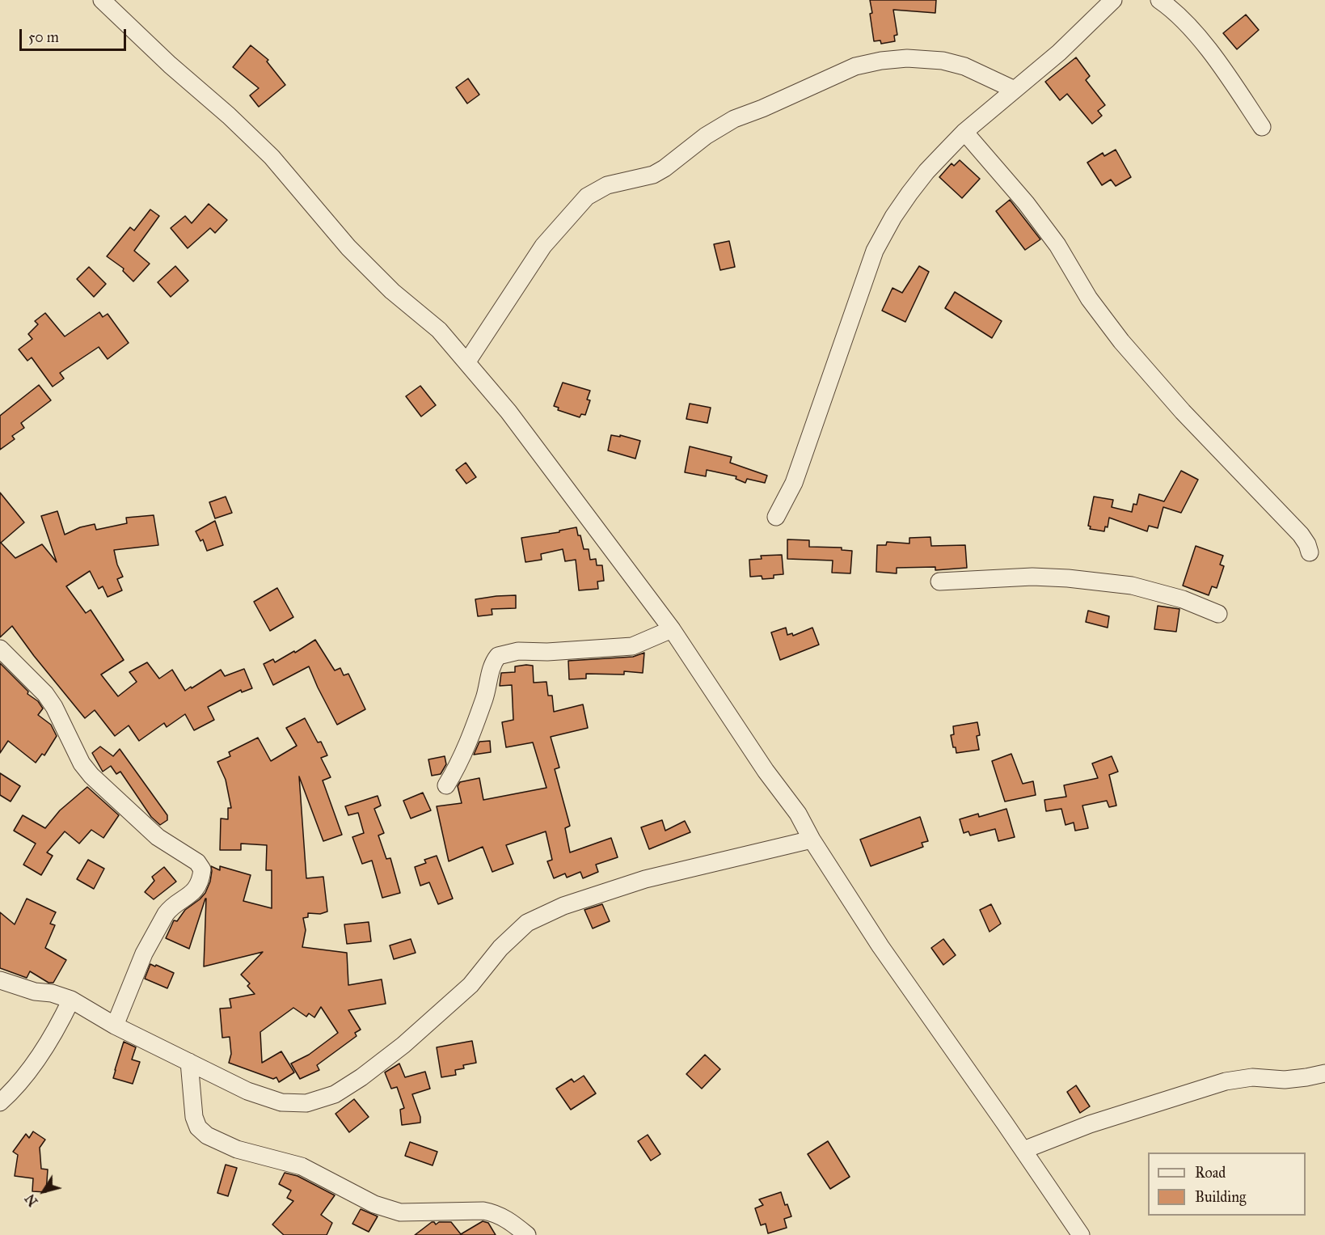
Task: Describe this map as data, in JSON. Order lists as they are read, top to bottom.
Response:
{
  "legend": ["Road", "Building"],
  "scale_bar": "50 m",
  "north": "bottom left"
}
